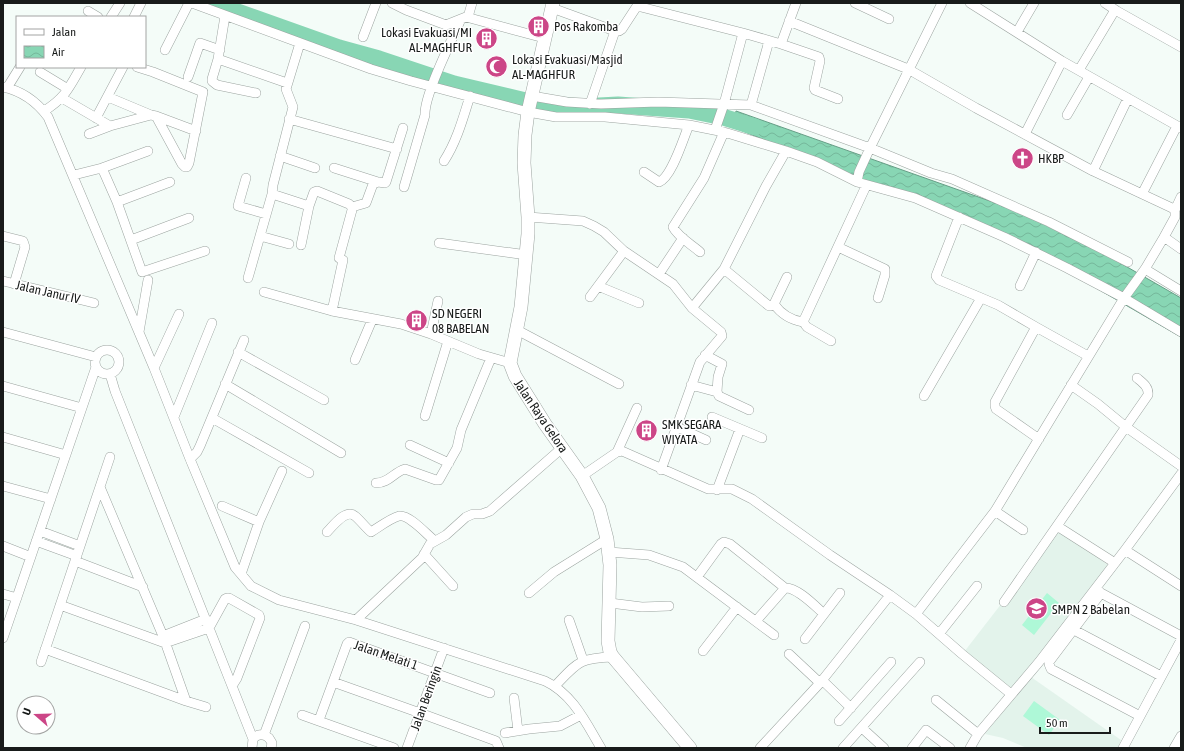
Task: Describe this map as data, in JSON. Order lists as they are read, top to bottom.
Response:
{
  "streets": {
    "street": [
      "Jalan Janur IV",
      "Jalan Raya Gelora",
      "Jalan Melati 1",
      "Jalan Beringin"
    ]
  },
  "crossings": [
    ["Jalan Melati 1", "Jalan Beringin"]
  ],
  "places": {
    "building": [
      "Pos Rakomba",
      "Lokasi Evakuasi/MI AL-MAGHFUR",
      "SD NEGERI 08 BABELAN",
      "SMK SEGARA WIYATA"
    ],
    "mosque": ["Lokasi Evakuasi/Masjid AL-MAGHFUR"],
    "church": ["HKBP"],
    "school or university": ["SMPN 2 Babelan"]
  },
  "legend": ["Jalan", "Air"],
  "scale_bar": "50 m",
  "north": "left"
}
